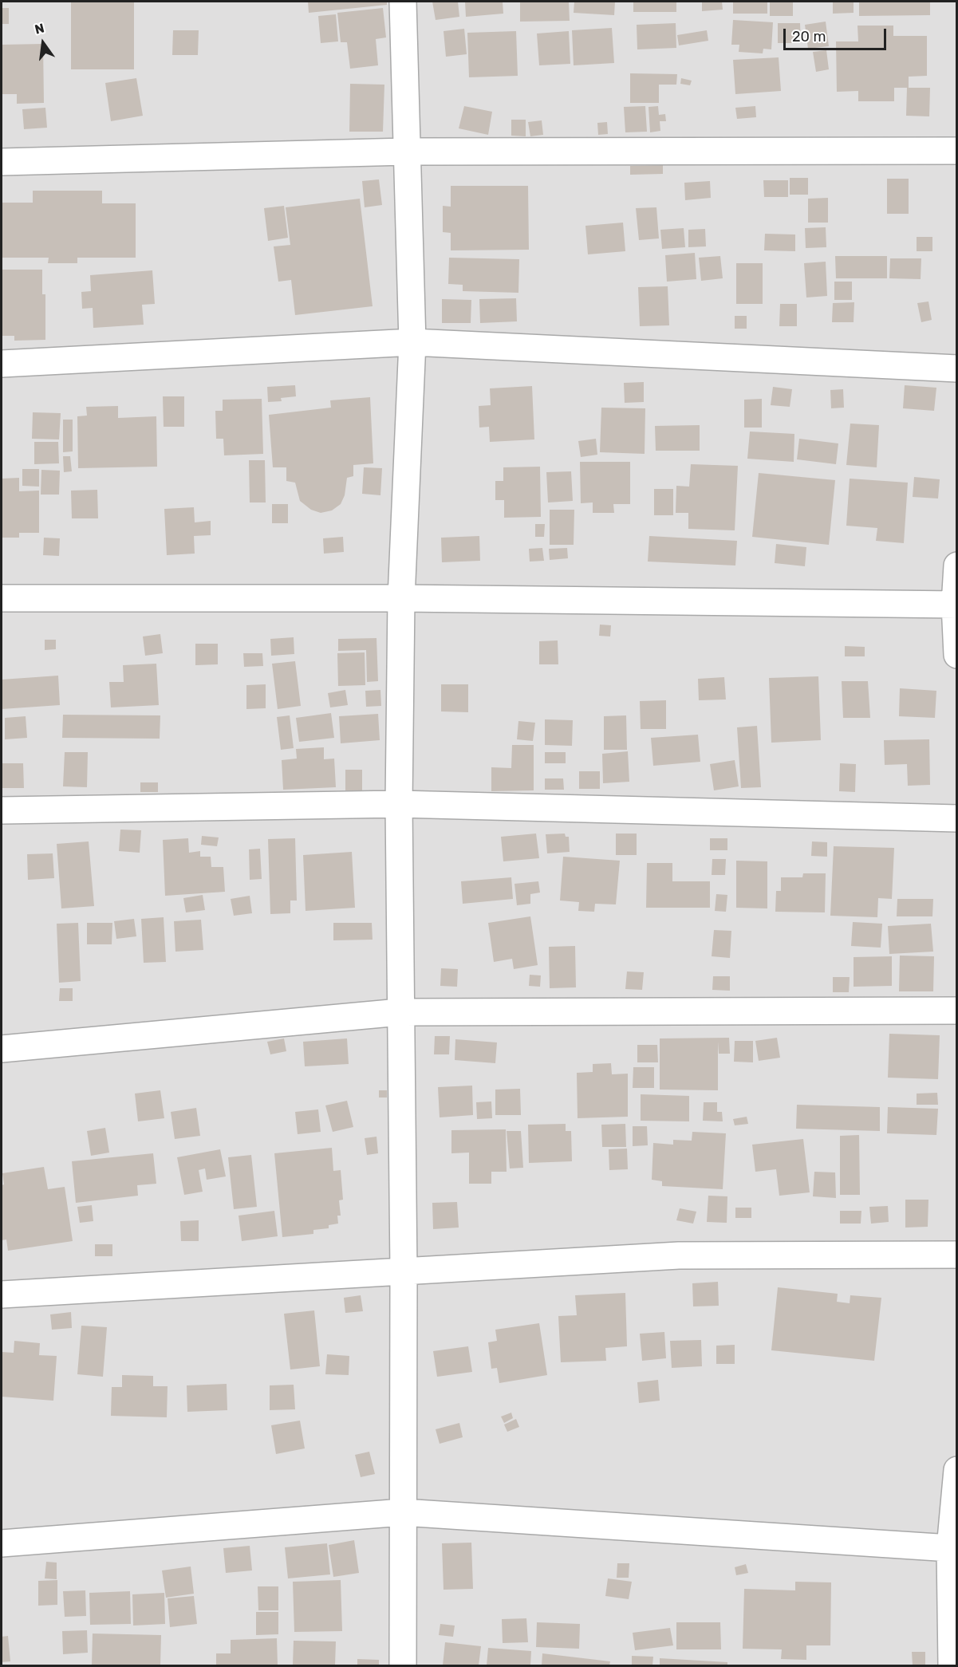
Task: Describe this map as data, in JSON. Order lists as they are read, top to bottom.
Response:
{
  "scale_bar": "20 m",
  "north": "top"
}
